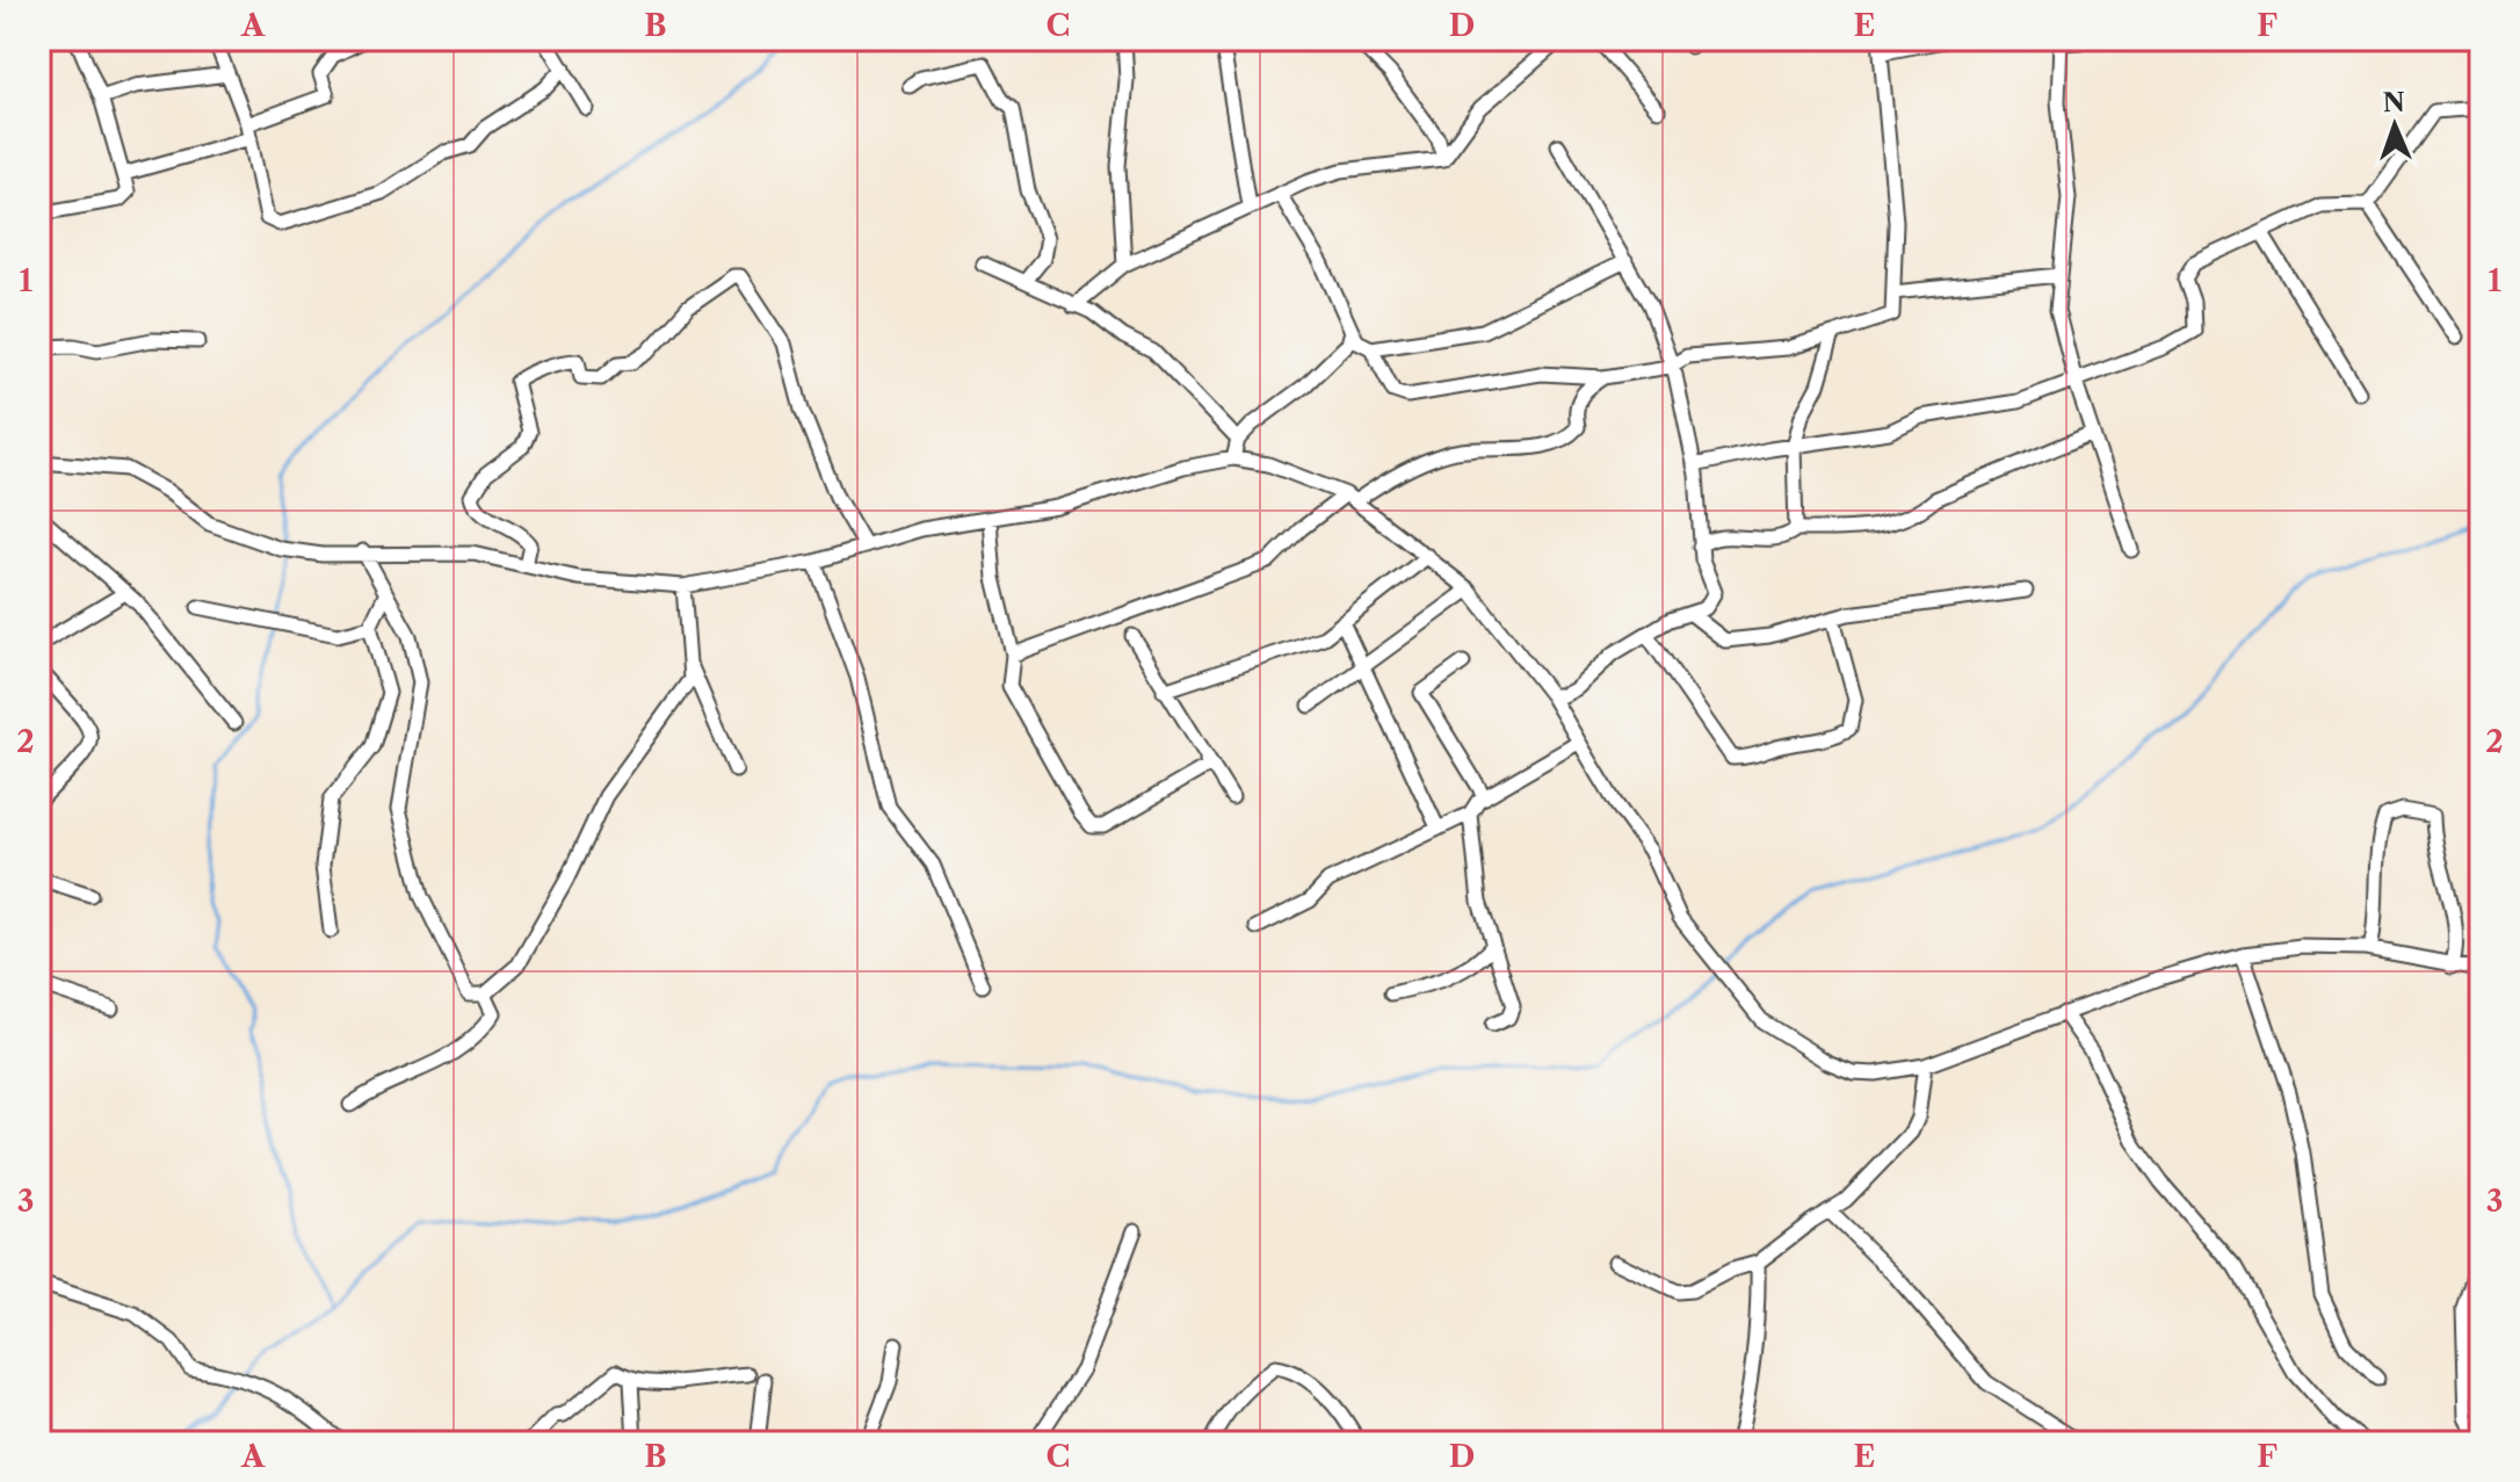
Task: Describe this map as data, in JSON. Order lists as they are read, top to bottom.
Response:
{
  "north": "top",
  "grid": {
    "columns": [
      "A",
      "B",
      "C",
      "D",
      "E",
      "F"
    ],
    "rows": ["1", "2", "3"]
  }
}
